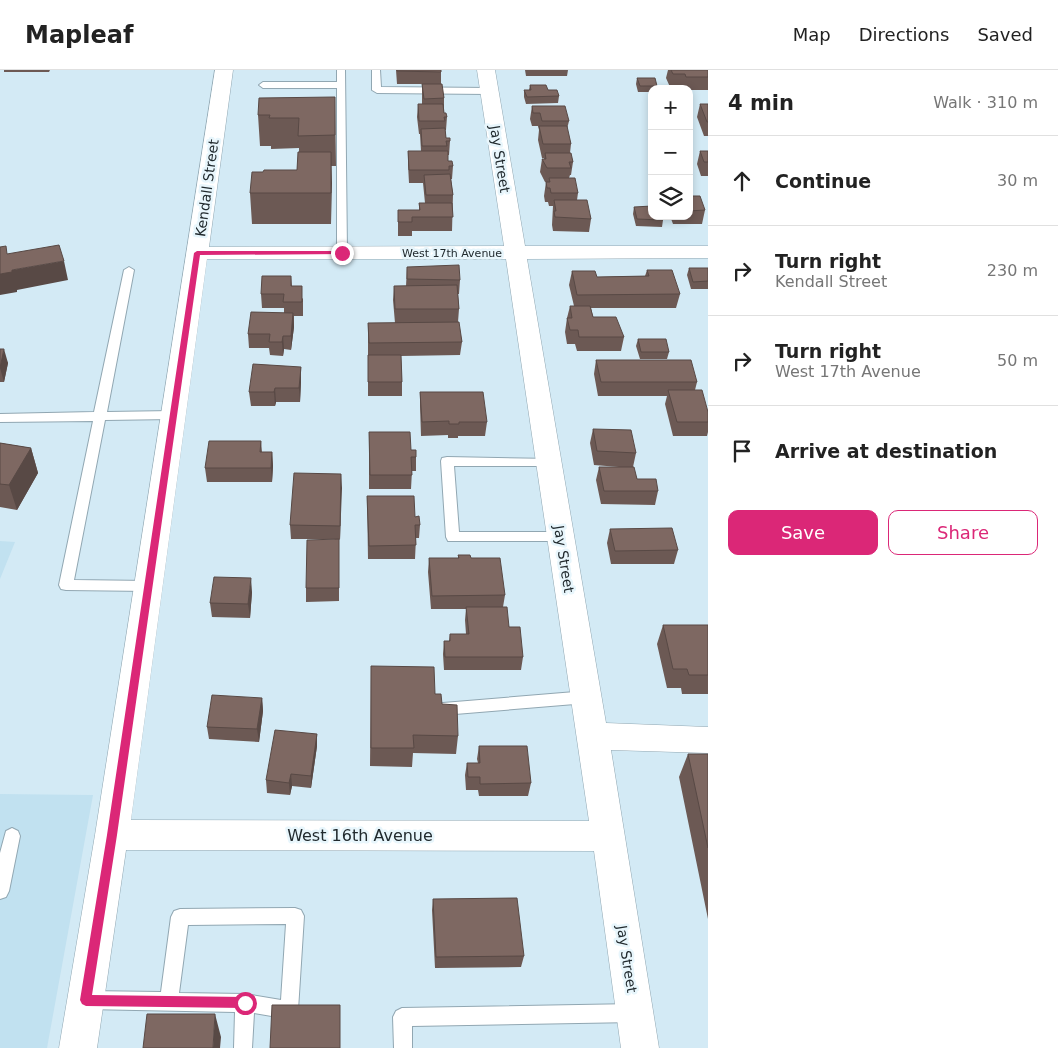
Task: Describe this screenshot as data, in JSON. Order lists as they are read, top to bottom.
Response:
{
  "streets": {
    "street": [
      "Jay Street",
      "Kendall Street",
      "West 17th Avenue",
      "West 16th Avenue"
    ]
  },
  "crossings": [
    ["Jay Street", "West 17th Avenue"],
    ["Jay Street", "West 16th Avenue"],
    ["Kendall Street", "West 17th Avenue"],
    ["Kendall Street", "West 16th Avenue"]
  ],
  "page": {
    "header": "Mapleaf",
    "nav": ["Map", "Directions", "Saved"],
    "heading": ["4 min", "Walk · 310 m"],
    "map_buttons": ["+", "−"],
    "list": [
      ["Continue", "30 m"],
      ["Turn right", "Kendall Street", "230 m"],
      ["Turn right", "West 17th Avenue", "50 m"],
      "Arrive at destination"
    ],
    "buttons": ["Save", "Share"]
  }
}
